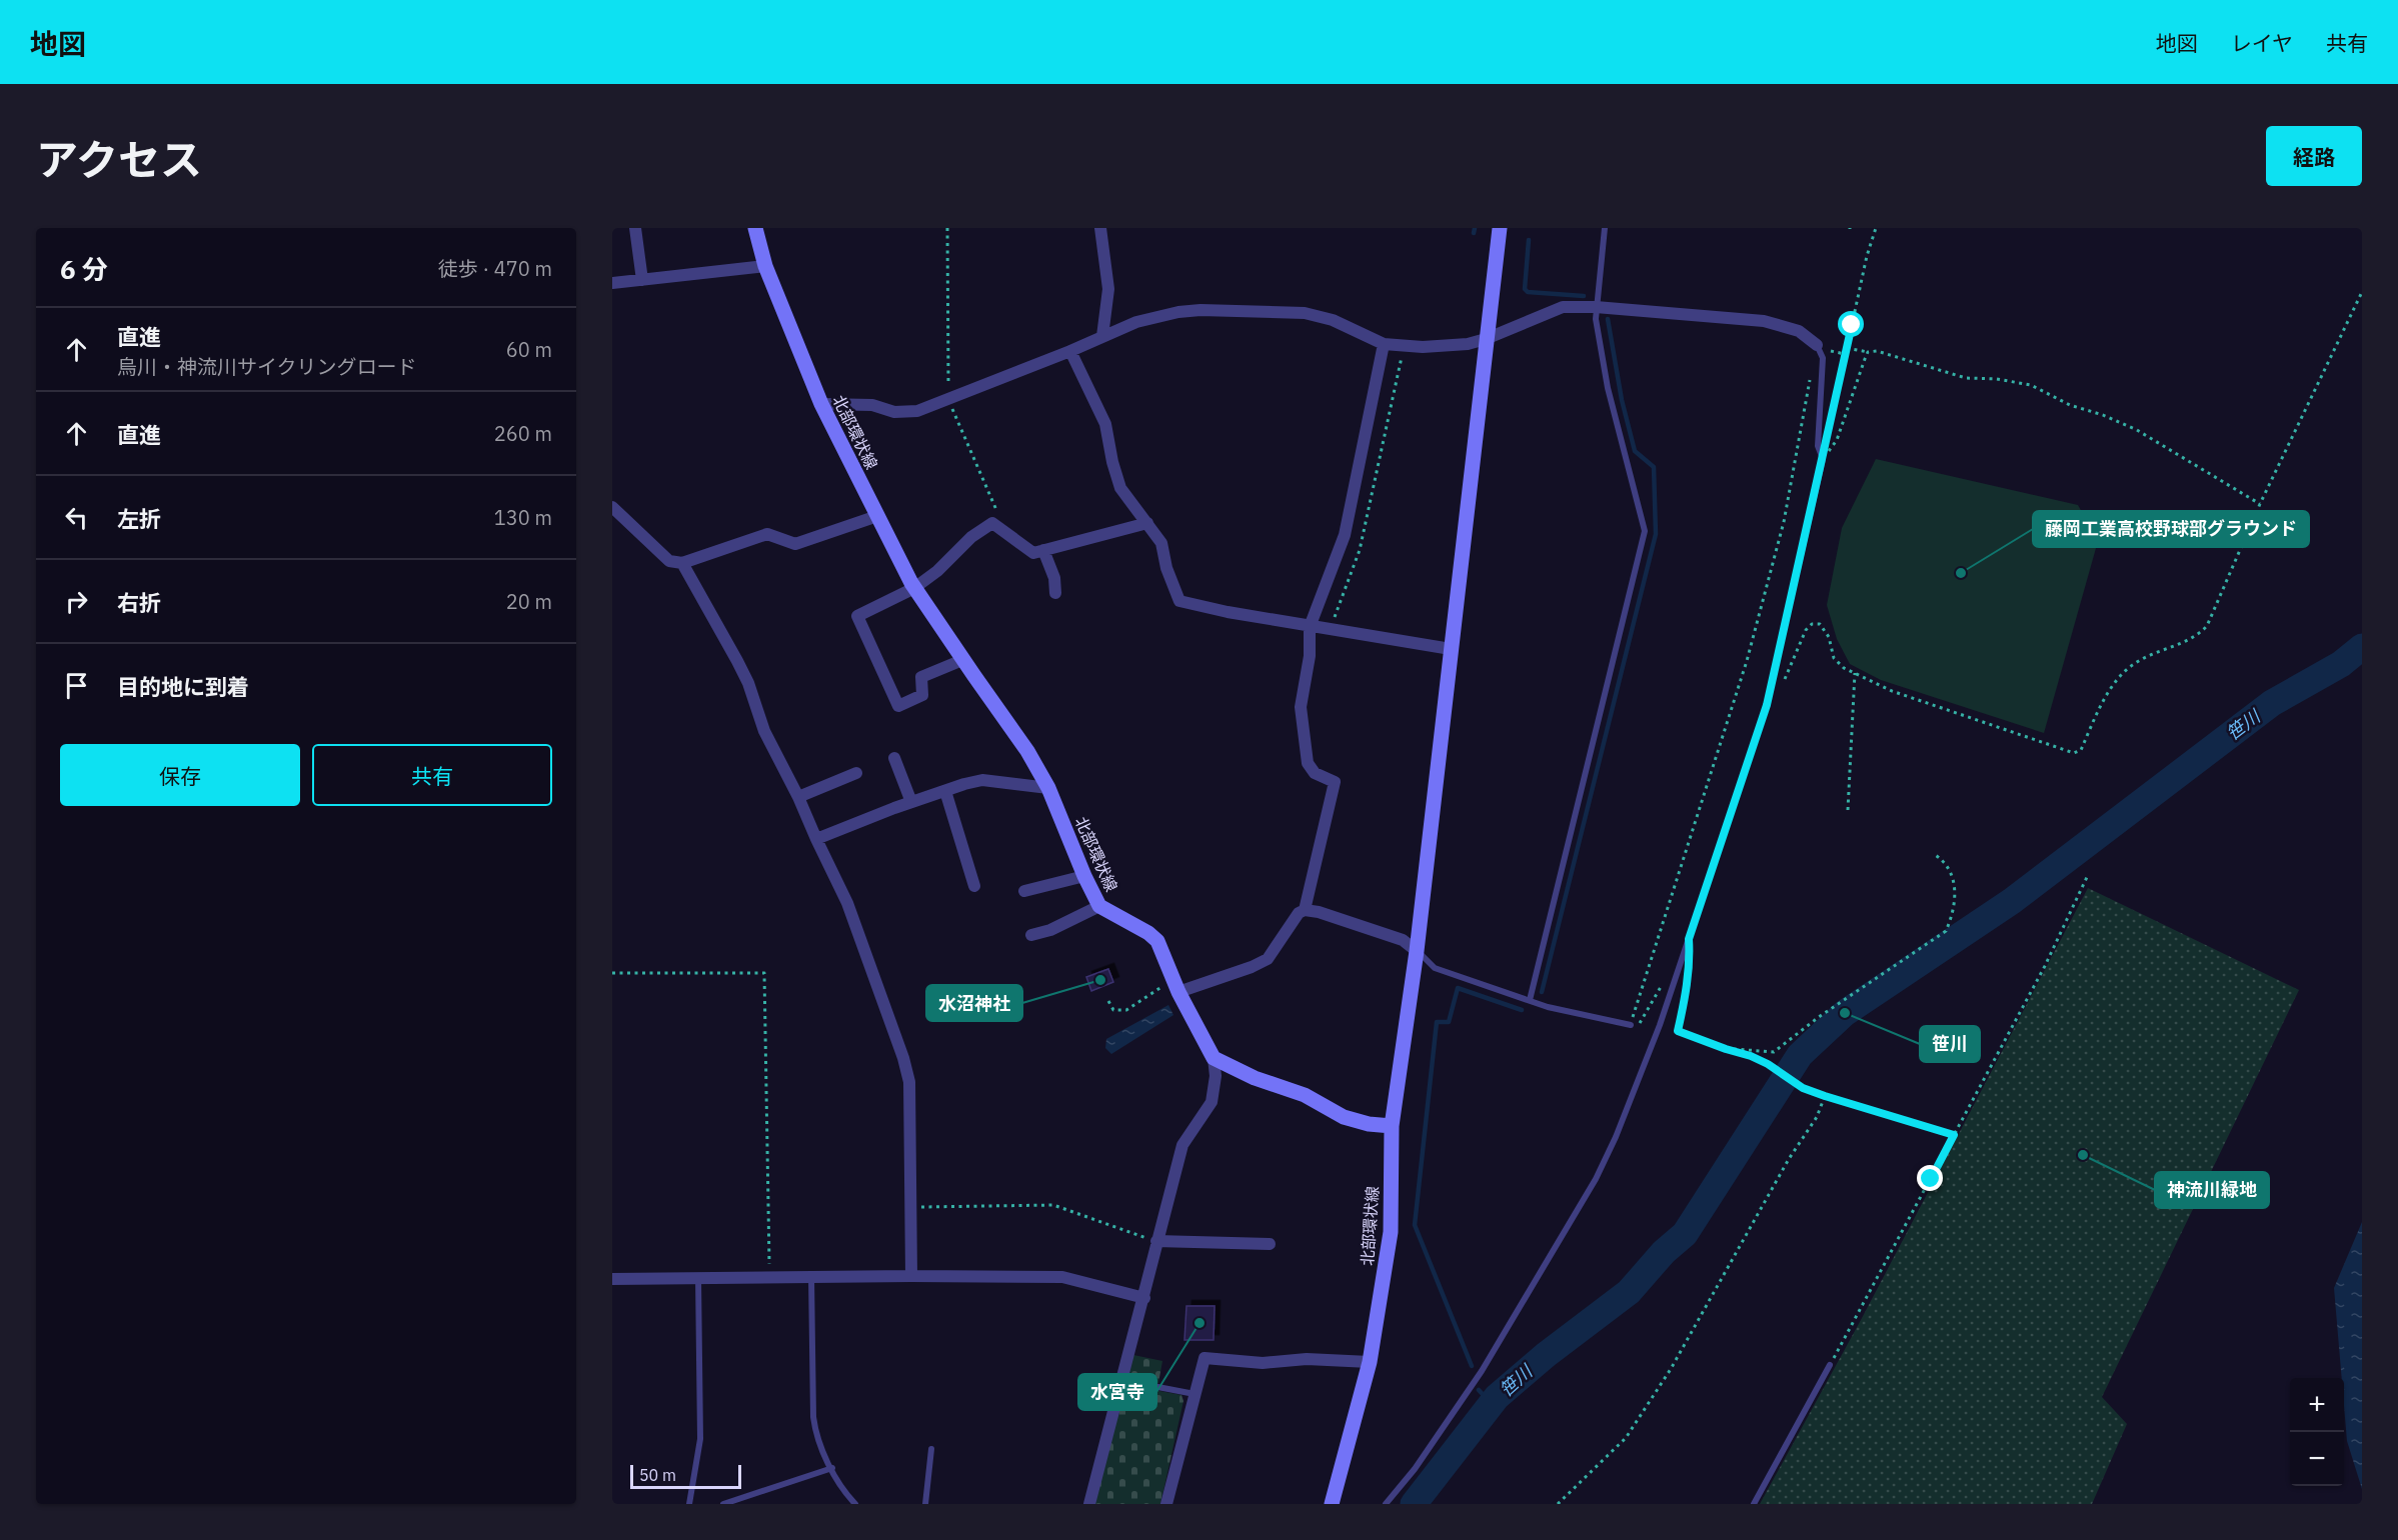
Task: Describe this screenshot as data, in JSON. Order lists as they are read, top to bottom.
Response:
{
  "streets": {
    "street": ["北部環状線"]
  },
  "water": ["笹川"],
  "places": [
    "藤岡工業高校野球部グラウンド",
    "水沼神社",
    "笹川",
    "神流川緑地",
    "水宮寺"
  ],
  "scale_bar": "50 m",
  "page": {
    "header": "地図",
    "nav": ["地図", "レイヤ", "共有"],
    "title": "アクセス",
    "buttons": [
      "経路",
      ["保存", "共有"]
    ],
    "heading": ["6 分", "徒歩 · 470 m"],
    "list": [
      ["直進", "烏川・神流川サイクリングロード", "60 m"],
      ["直進", "260 m"],
      ["左折", "130 m"],
      ["右折", "20 m"],
      "目的地に到着"
    ],
    "map_buttons": ["+", "−"],
    "scale": "50 m"
  }
}
